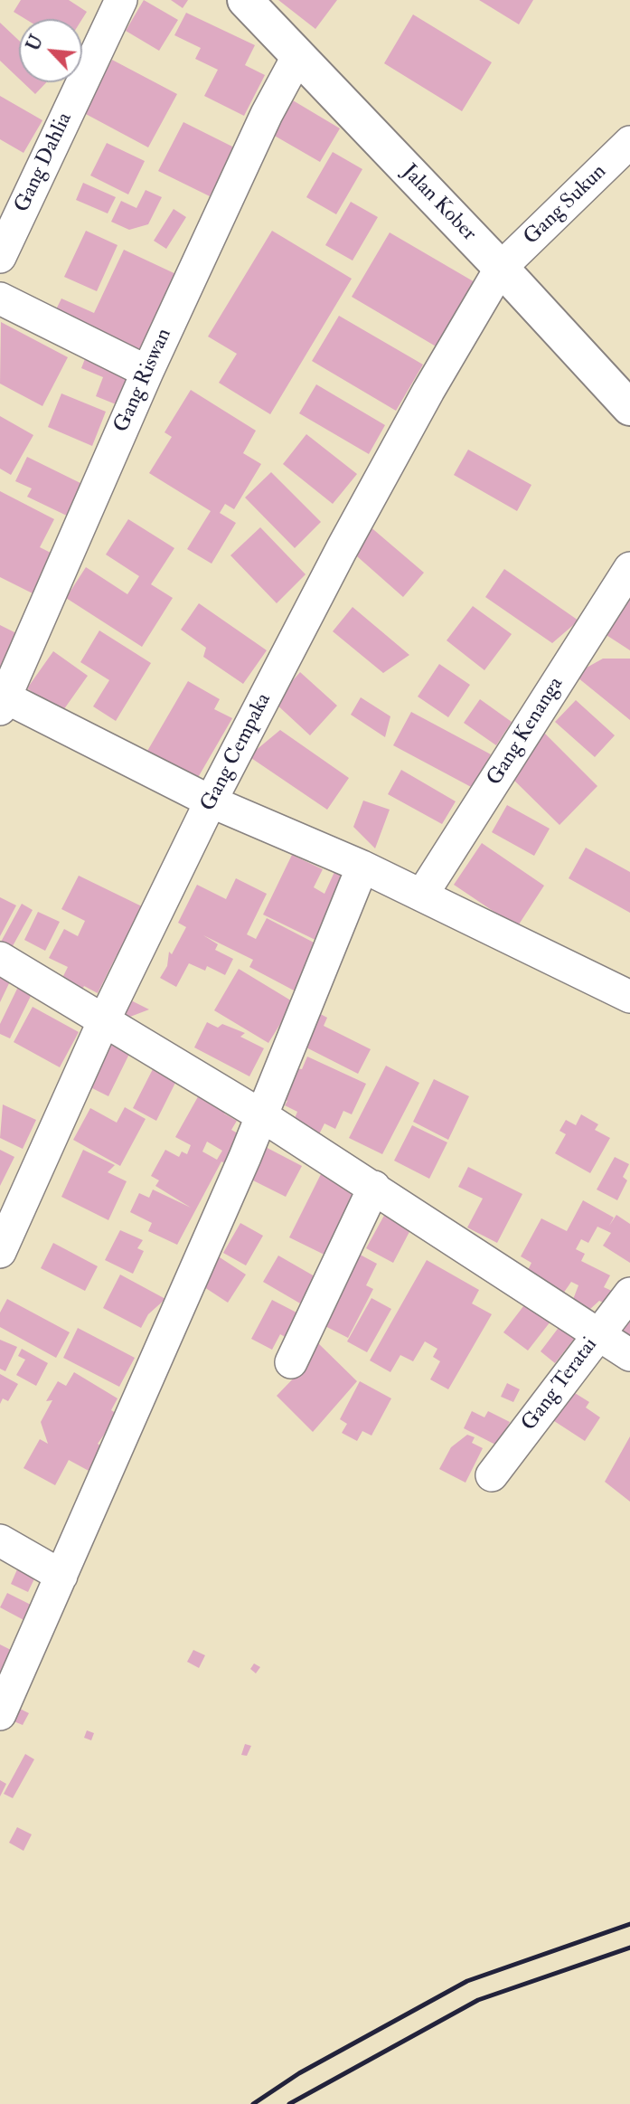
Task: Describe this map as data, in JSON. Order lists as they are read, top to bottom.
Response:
{
  "streets": {
    "street": [
      "Gang Dahlia",
      "Jalan Kober",
      "Gang Sukun",
      "Gang Riswan",
      "Gang Kenanga",
      "Gang Cempaka",
      "Gang Teratai"
    ]
  },
  "crossings": [
    ["Jalan Kober", "Gang Sukun"],
    ["Jalan Kober", "Gang Riswan"],
    ["Jalan Kober", "Gang Cempaka"],
    ["Gang Sukun", "Gang Cempaka"]
  ],
  "north": "top left"
}
